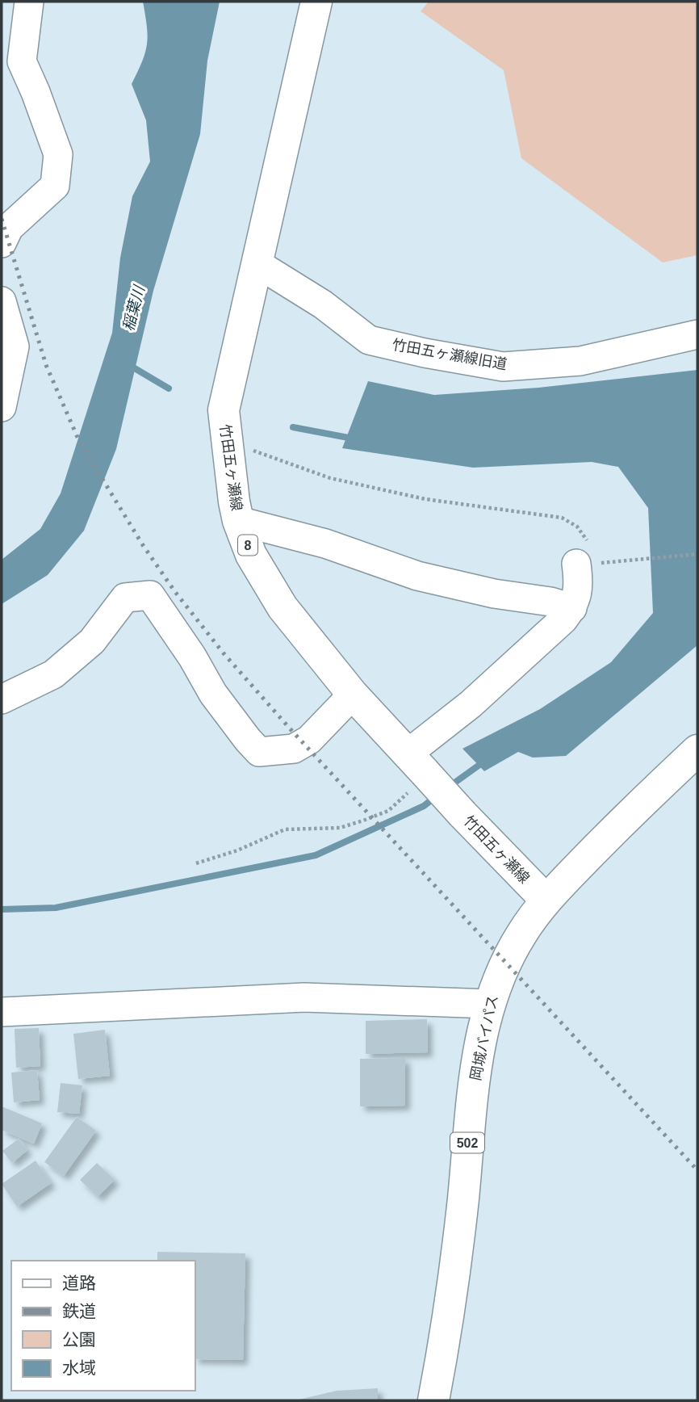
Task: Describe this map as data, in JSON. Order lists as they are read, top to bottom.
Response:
{
  "streets": {
    "main road": [
      "竹田五ヶ瀬線",
      "8",
      "岡城バイパス",
      "502"
    ],
    "street": ["竹田五ヶ瀬線旧道"]
  },
  "crossings": [
    ["竹田五ヶ瀬線旧道", "竹田五ヶ瀬線"],
    ["竹田五ヶ瀬線", "岡城バイパス"]
  ],
  "water": ["稲葉川"],
  "legend": [
    "道路",
    "鉄道",
    "公園",
    "水域"
  ]
}
